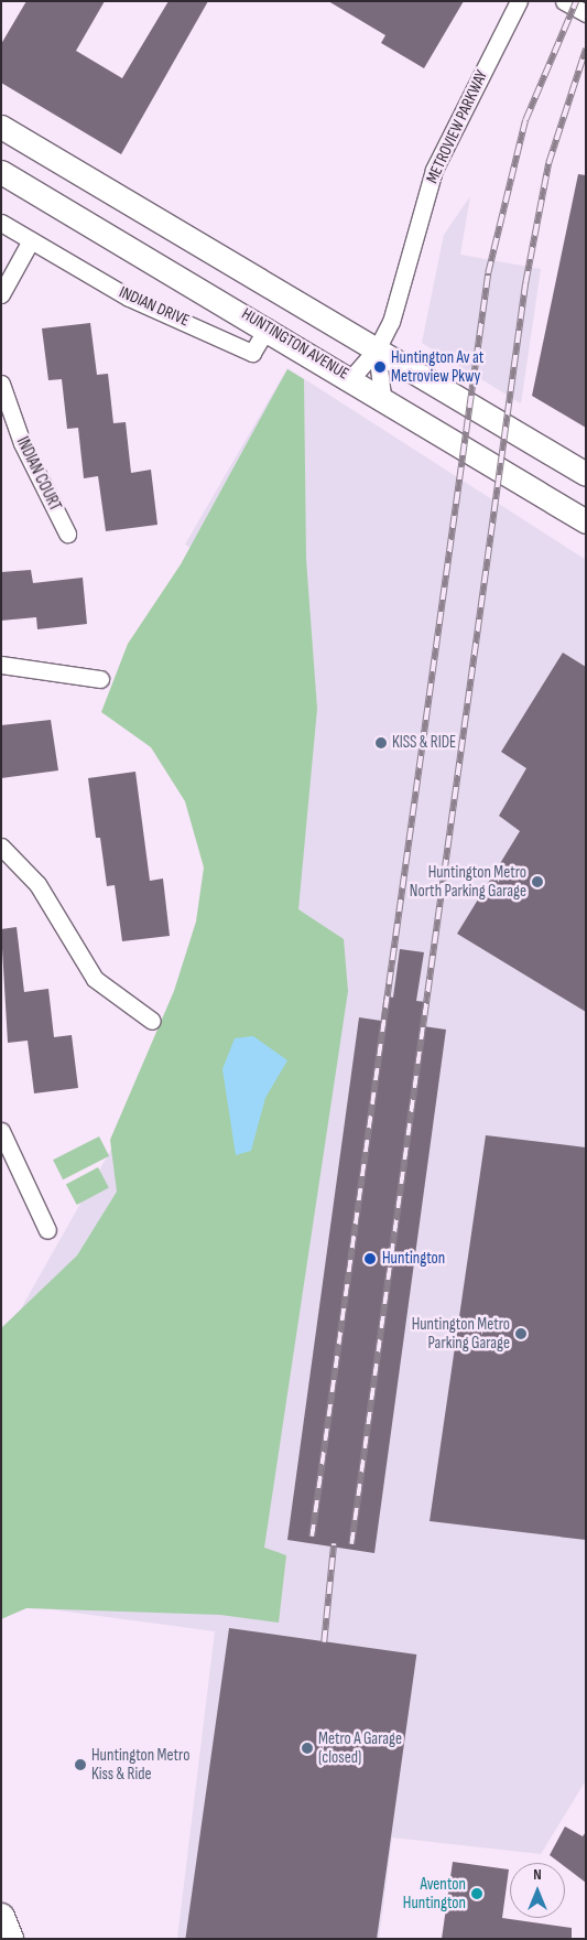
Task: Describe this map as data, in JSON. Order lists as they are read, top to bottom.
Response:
{
  "streets": {
    "main road": ["HUNTINGTON AVENUE"],
    "street": ["METROVIEW PARKWAY", "INDIAN DRIVE", "INDIAN COURT"]
  },
  "crossings": [
    ["METROVIEW PARKWAY", "HUNTINGTON AVENUE"],
    ["INDIAN DRIVE", "HUNTINGTON AVENUE"]
  ],
  "places": [
    "Huntington Av at Metroview Pkwy",
    "KISS & RIDE",
    "Huntington Metro North Parking Garage",
    "Huntington",
    "Huntington Metro Parking Garage",
    "Metro A Garage (closed)",
    "Huntington Metro Kiss & Ride",
    "Aventon Huntington"
  ],
  "north": "top"
}
